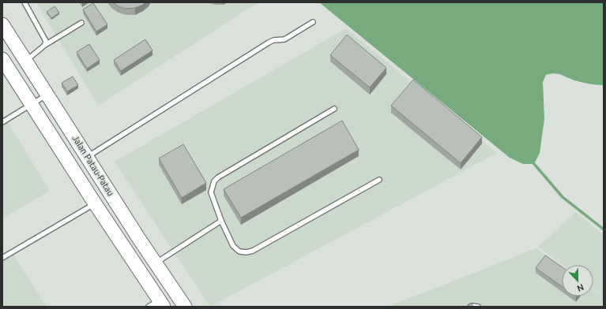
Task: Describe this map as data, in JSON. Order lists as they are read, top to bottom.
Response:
{
  "streets": {
    "main road": ["Jalan Patau-Patau"]
  },
  "north": "bottom"
}
